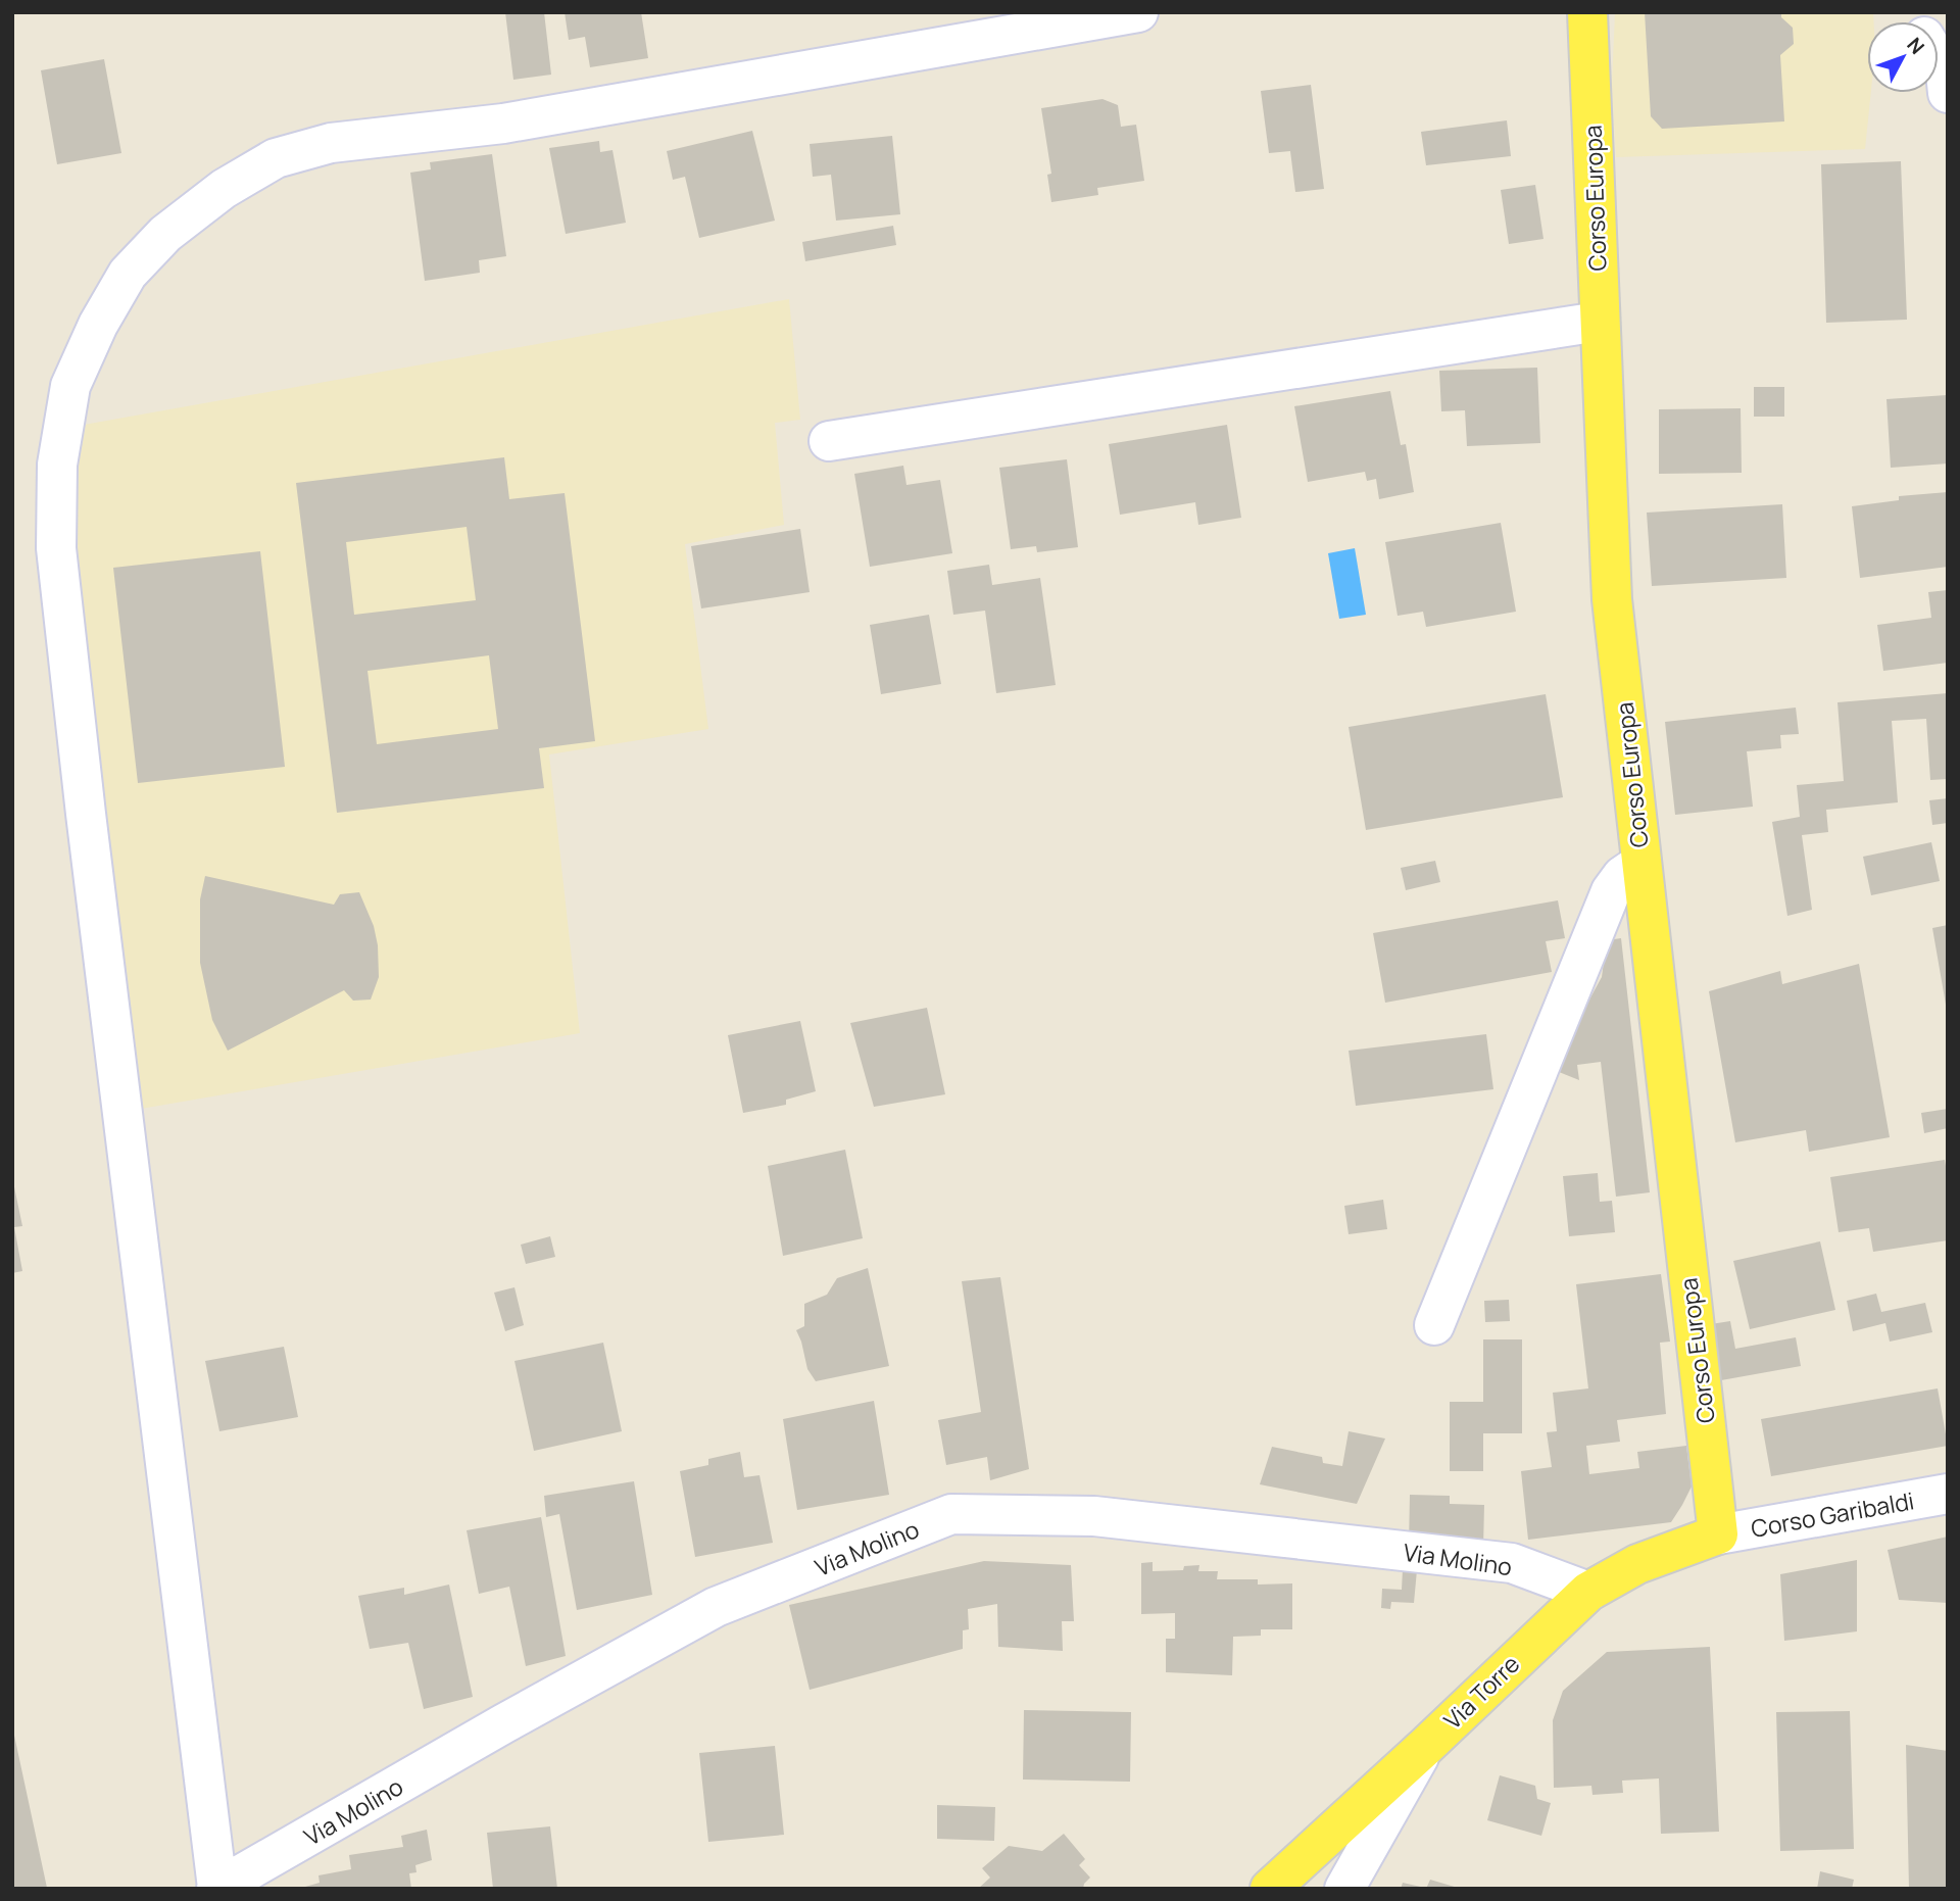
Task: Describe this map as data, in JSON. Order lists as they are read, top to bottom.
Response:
{
  "streets": {
    "main road": ["Corso Europa", "Via Torre"],
    "street": ["Corso Garibaldi", "Via Molino"]
  },
  "crossings": [
    ["Corso Europa", "Corso Garibaldi"],
    ["Corso Europa", "Via Torre"],
    ["Corso Garibaldi", "Via Torre"],
    ["Via Molino", "Via Torre"]
  ],
  "north": "top right"
}
